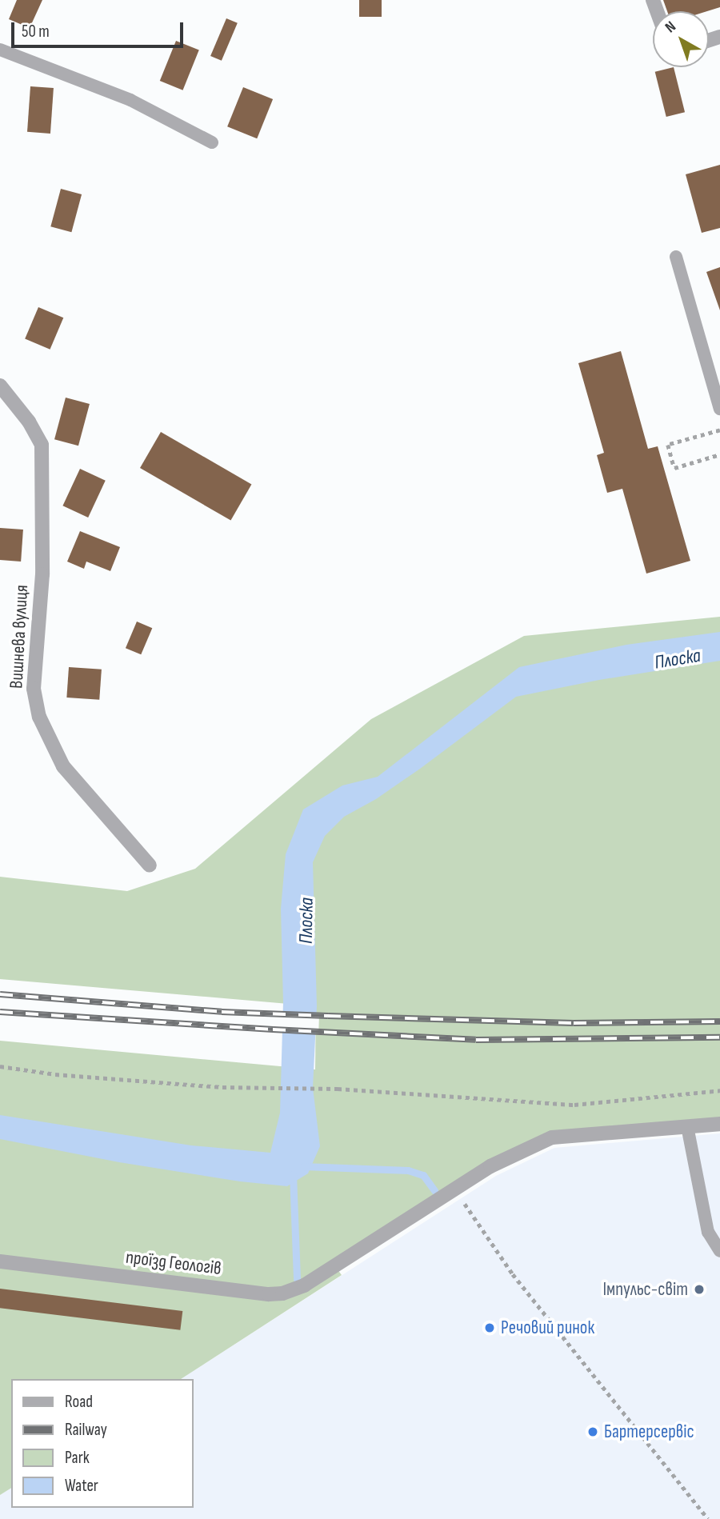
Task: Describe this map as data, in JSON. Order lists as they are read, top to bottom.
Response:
{
  "streets": {
    "street": ["Вишнева вулиця", "проїзд Геологів"]
  },
  "water": ["Плоска"],
  "places": ["Імпульс-світ", "Речовий ринок", "Бартерсервіс"],
  "legend": [
    "Road",
    "Railway",
    "Park",
    "Water"
  ],
  "scale_bar": "50 m",
  "north": "top left"
}
